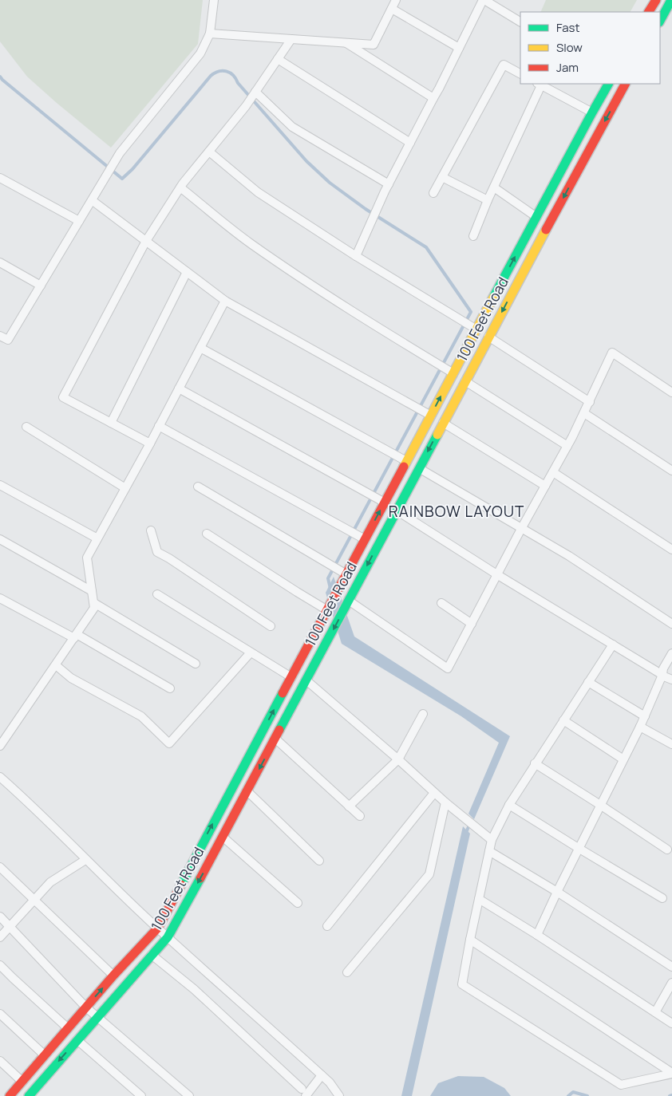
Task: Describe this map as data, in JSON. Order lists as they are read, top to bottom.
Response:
{
  "streets": {
    "main road": ["100 Feet Road"]
  },
  "districts": ["RAINBOW LAYOUT"],
  "legend": ["Fast", "Slow", "Jam"]
}
